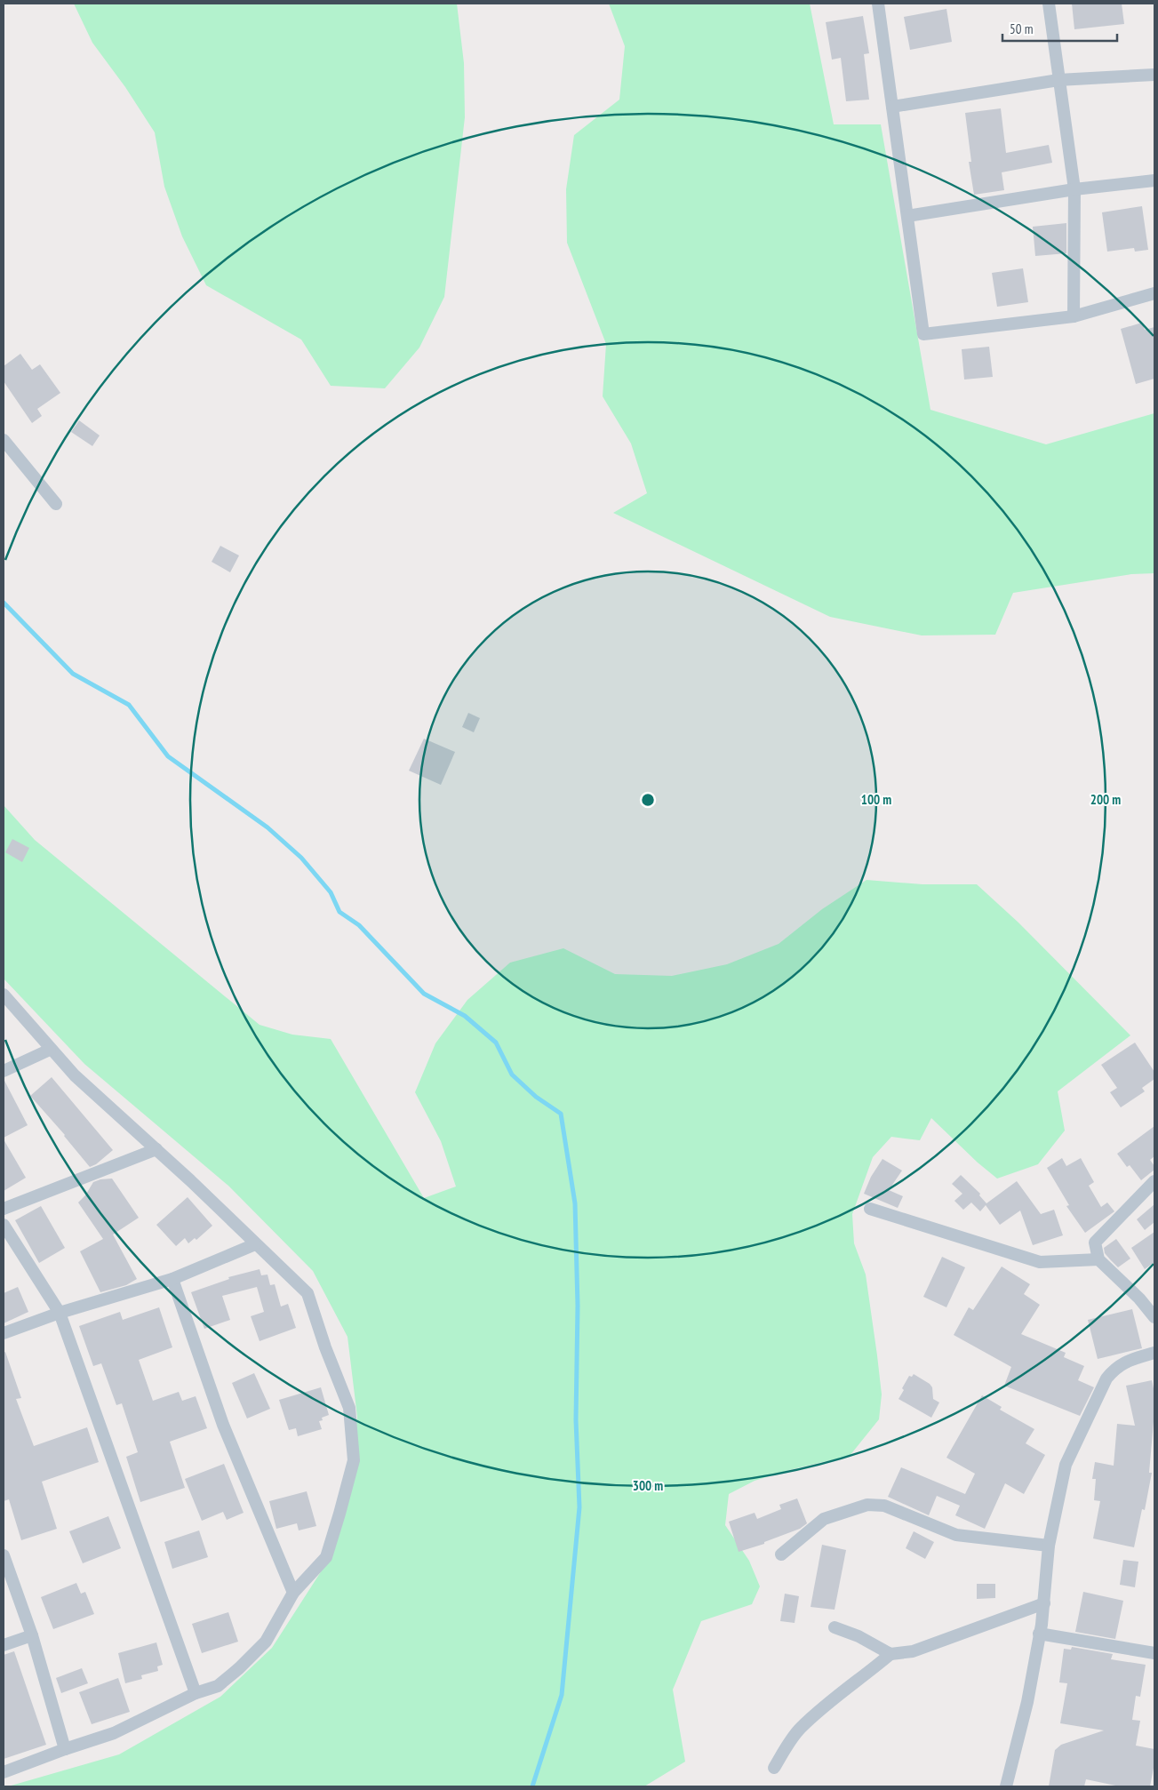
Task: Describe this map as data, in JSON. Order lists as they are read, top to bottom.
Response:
{
  "scale_bar": "50 m",
  "rings": ["100 m", "200 m", "300 m"]
}
